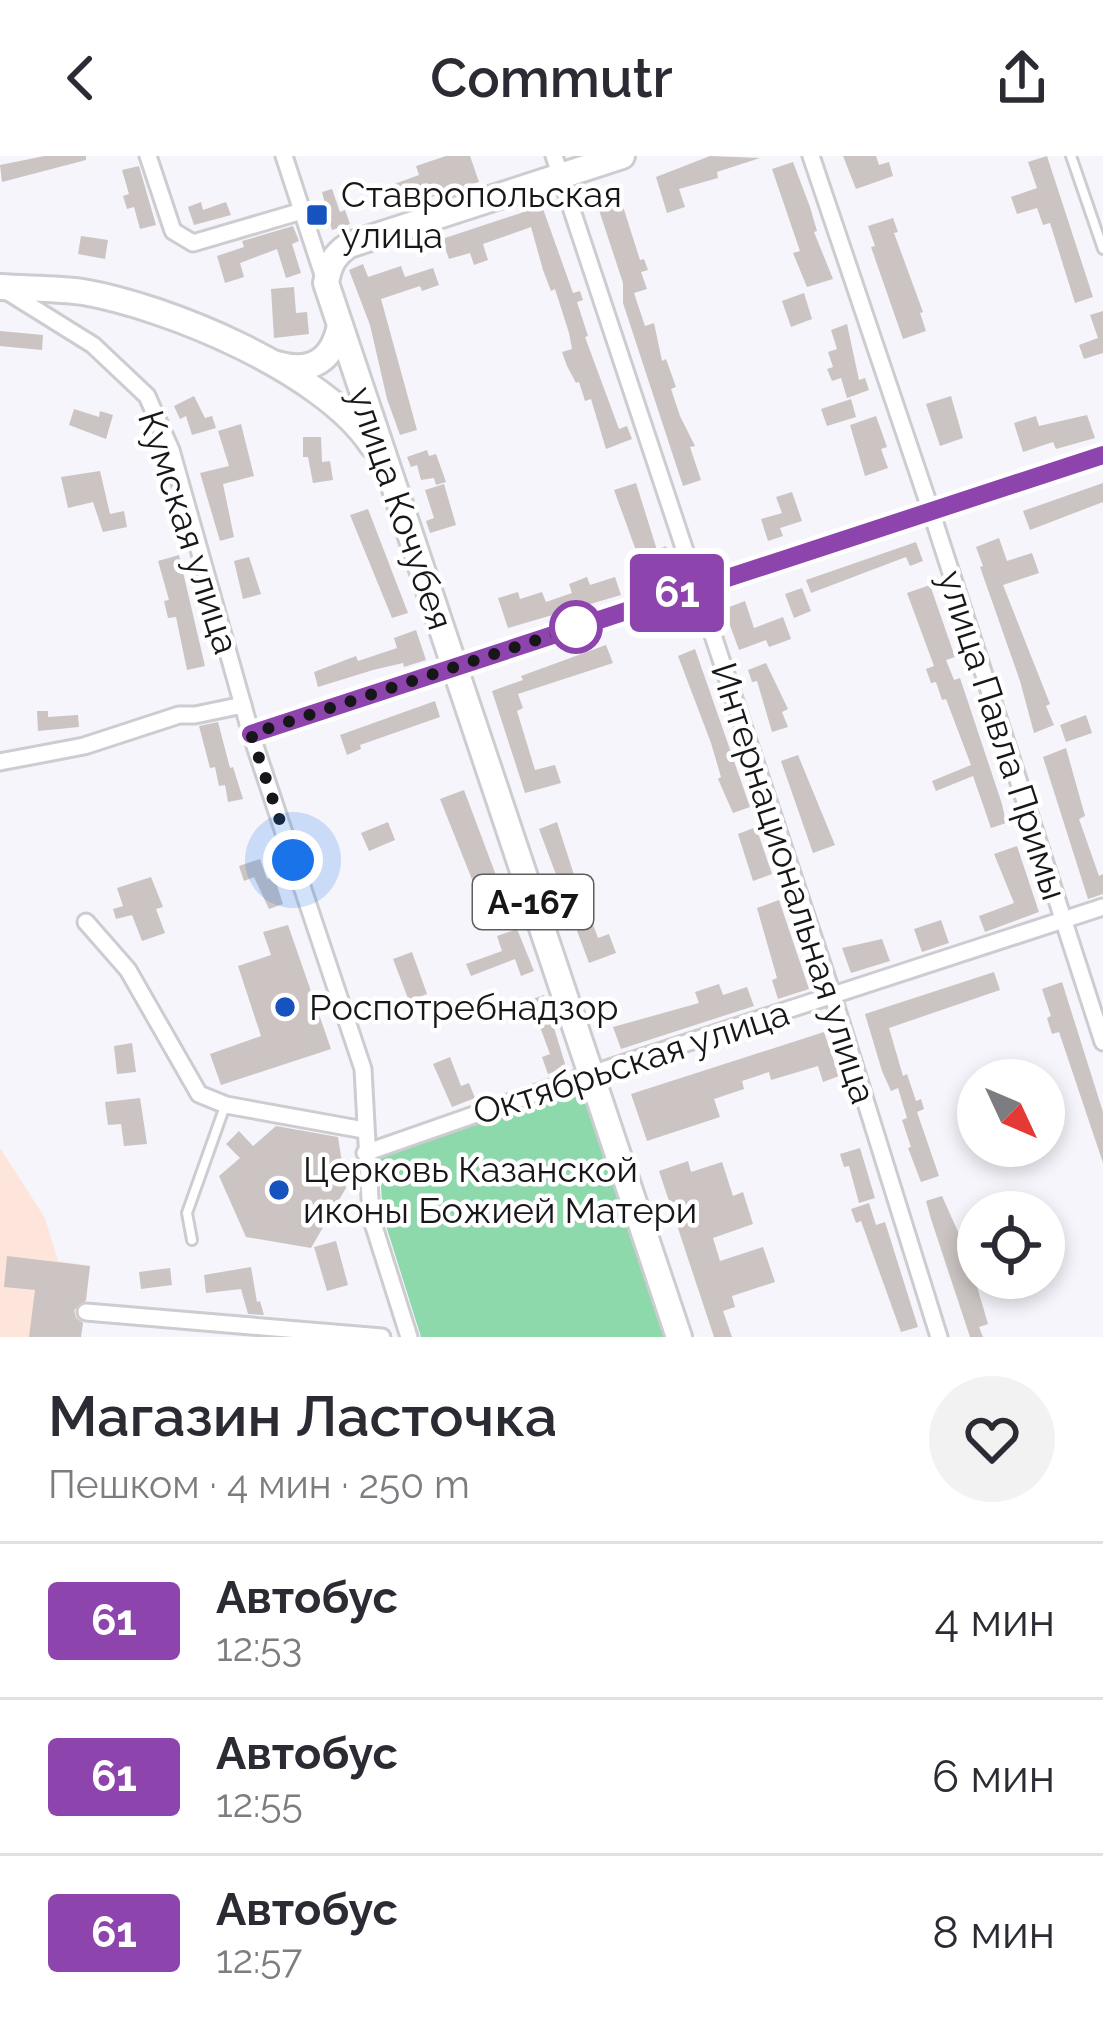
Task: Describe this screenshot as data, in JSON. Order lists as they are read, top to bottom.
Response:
{
  "streets": {
    "main road": ["улица Кочубея", "А-167"],
    "street": [
      "Кумская улица",
      "улица Павла Примы",
      "Интернациональная улица",
      "Октябрьская улица"
    ]
  },
  "crossings": [
    ["улица Кочубея", "А-167"],
    ["улица Кочубея", "Октябрьская улица"],
    ["Кумская улица", "А-167"],
    ["Кумская улица", "Октябрьская улица"],
    ["улица Павла Примы", "Октябрьская улица"],
    ["Интернациональная улица", "Октябрьская улица"]
  ],
  "places": {
    "transit": ["Ставропольская улица"],
    "other": ["Роспотребнадзор", "Церковь Казанской иконы Божией Матери"]
  },
  "lines": ["bus line 61"],
  "north": "bottom right",
  "page": {
    "header": "Commutr",
    "on_map": "61",
    "heading": ["Магазин Ласточка", "Пешком · 4 мин · 250 m"],
    "list": [
      {
        "mark": "61",
        "name": "Автобус",
        "note": "12:53",
        "value": "4 мин"
      },
      {
        "mark": "61",
        "name": "Автобус",
        "note": "12:55",
        "value": "6 мин"
      },
      {
        "mark": "61",
        "name": "Автобус",
        "note": "12:57",
        "value": "8 мин"
      }
    ]
  }
}
